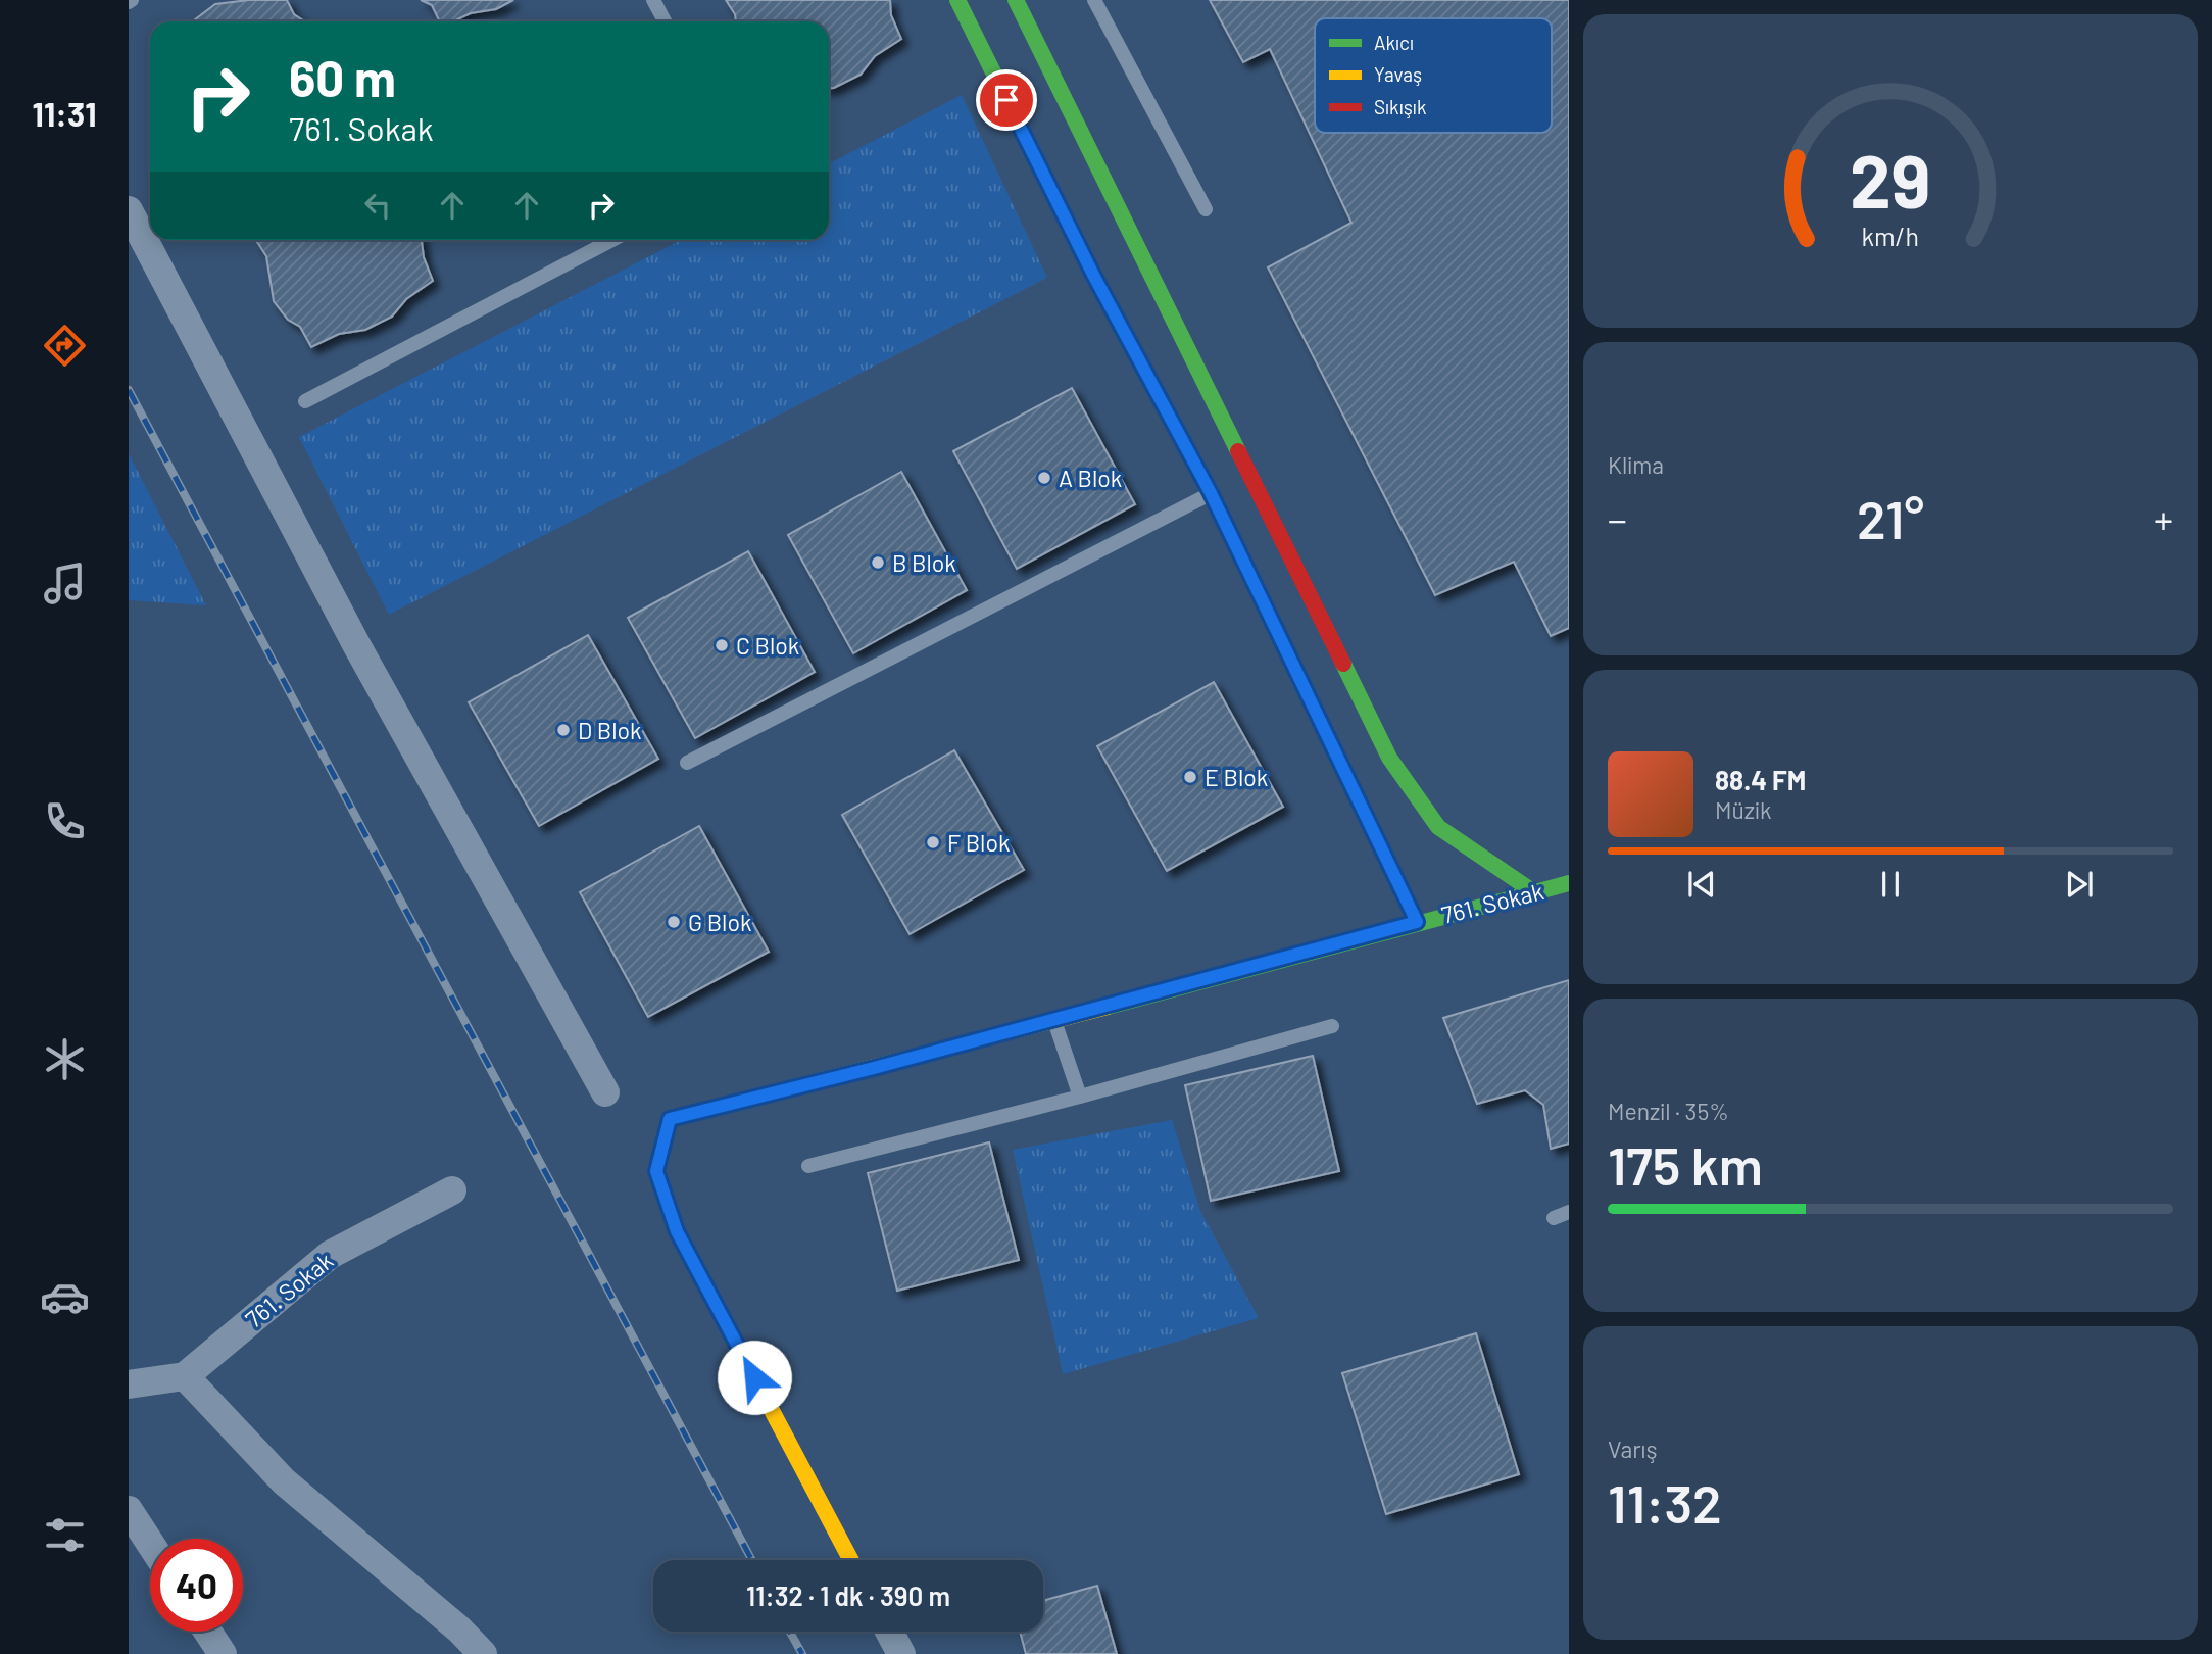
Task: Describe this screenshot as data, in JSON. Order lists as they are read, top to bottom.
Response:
{
  "streets": {
    "street": ["761. Sokak"]
  },
  "places": [
    "A Blok",
    "B Blok",
    "C Blok",
    "D Blok",
    "E Blok",
    "F Blok",
    "G Blok"
  ],
  "legend": ["Akıcı", "Yavaş", "Sıkışık"],
  "page": {
    "tabs": "11:31",
    "turn": ["60 m", "761. Sokak"],
    "tile": [
      "Klima",
      ["Menzil · 35%", "175 km"],
      ["Varış", "11:32"]
    ],
    "heat": ["−", "21°", "+"],
    "song": ["88.4 FM", "Müzik"],
    "limit": "40",
    "trip": "11:32 · 1 dk · 390 m",
    "gauge": ["29", "km/h"]
  }
}
